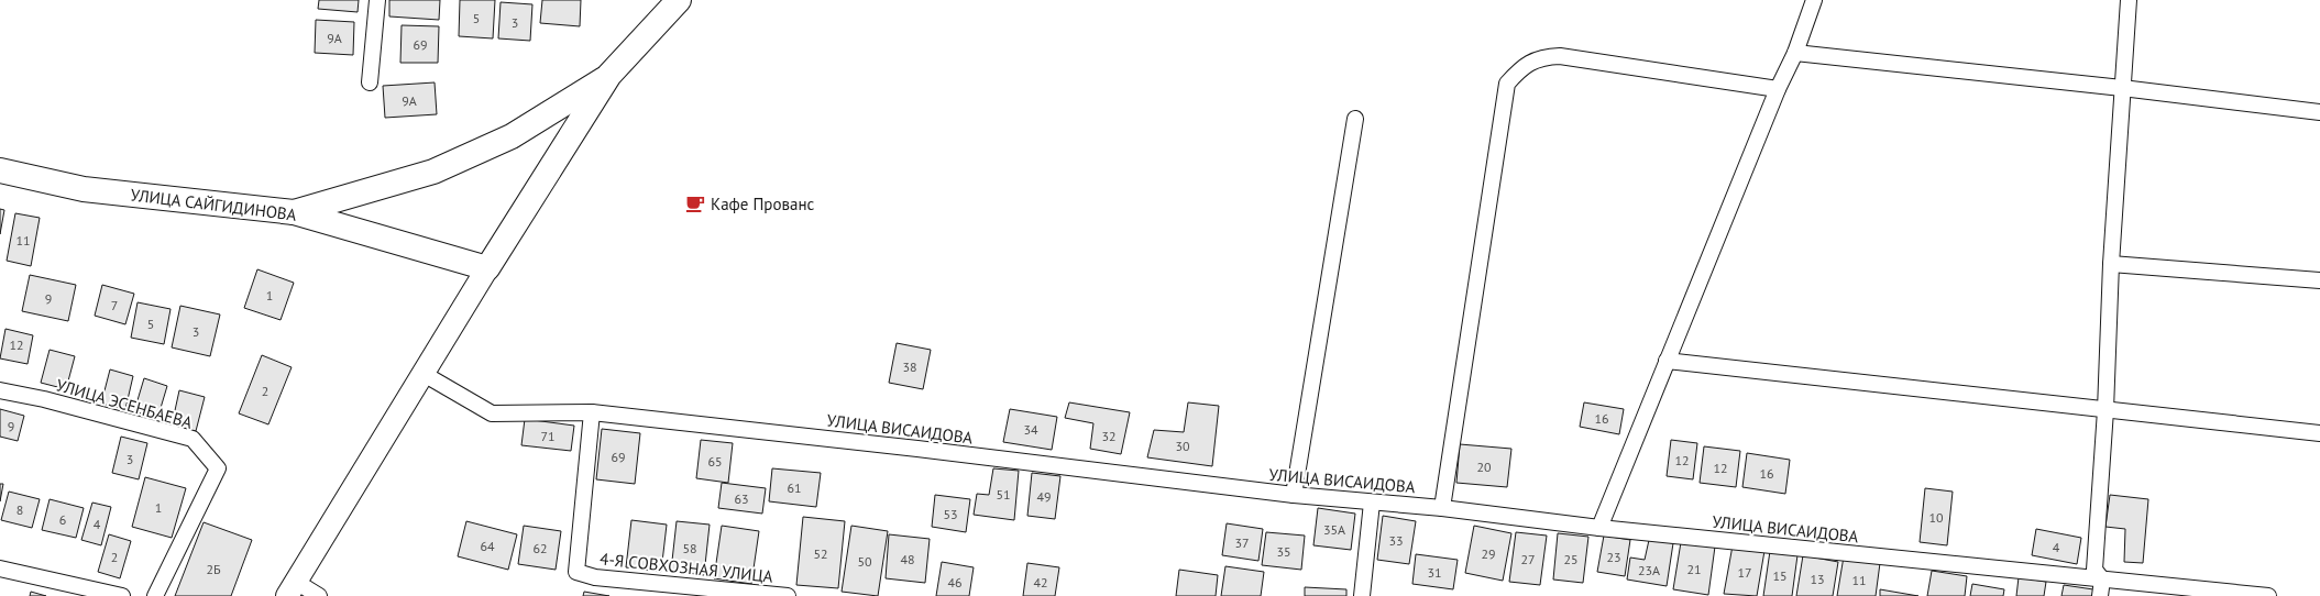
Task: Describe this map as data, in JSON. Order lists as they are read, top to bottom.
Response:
{
  "streets": {
    "main road": ["УЛИЦА САЙГИДИНОВА"],
    "street": ["УЛИЦА ЭСЕНБАЕВА", "УЛИЦА ВИСАИДОВА", "4-Я СОВХОЗНАЯ УЛИЦА"]
  },
  "crossings": [
    ["УЛИЦА ВИСАИДОВА", "4-Я СОВХОЗНАЯ УЛИЦА"]
  ],
  "places": {
    "cafe": ["Кафе Прованс"]
  },
  "house_numbers": [
    "5",
    "3",
    "9А",
    "69",
    "9А",
    "11",
    "1",
    "9",
    "7",
    "5",
    "3",
    "12",
    "38",
    "2",
    "16",
    "9",
    "34",
    "71",
    "32",
    "30",
    "69",
    "3",
    "12",
    "65",
    "20",
    "12",
    "16",
    "61",
    "51",
    "49",
    "63",
    "1",
    "8",
    "53",
    "10",
    "6",
    "4",
    "35А",
    "33",
    "37",
    "64",
    "4",
    "62",
    "58",
    "35",
    "52",
    "29",
    "2",
    "23",
    "48",
    "27",
    "25",
    "50",
    "2Б",
    "21",
    "23А",
    "31",
    "17",
    "15",
    "13",
    "11",
    "46",
    "42"
  ]
}
